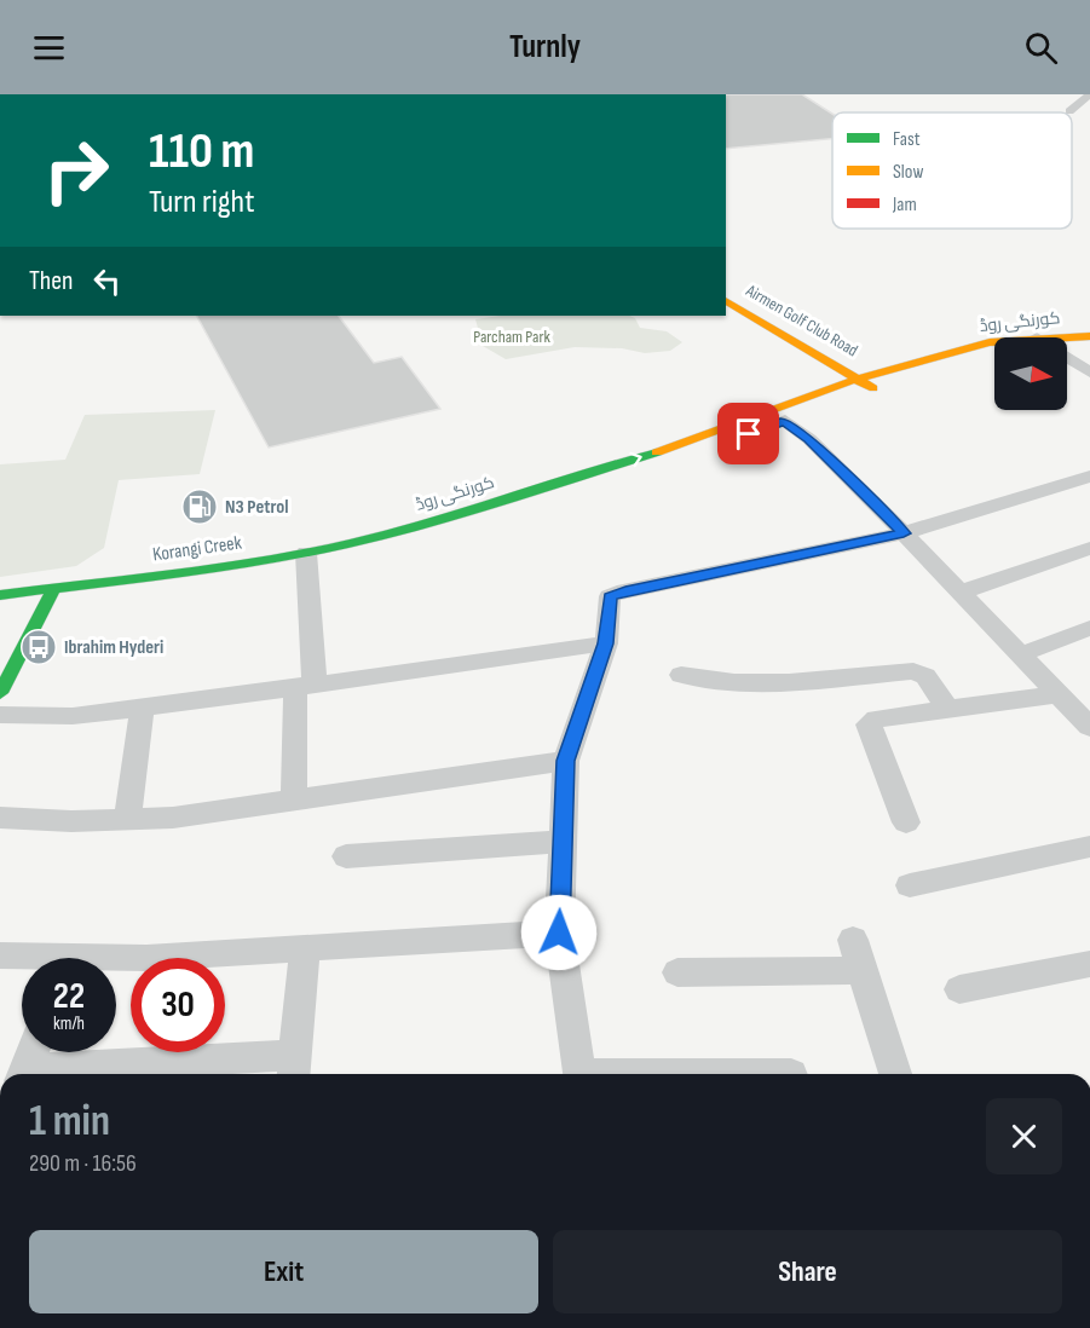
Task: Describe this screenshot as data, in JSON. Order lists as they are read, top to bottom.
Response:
{
  "streets": {
    "main road": ["Airmen Golf Club Road", "کورنگی روڈ", "Korangi Creek"]
  },
  "crossings": [
    ["Airmen Golf Club Road", "کورنگی روڈ"],
    ["کورنگی روڈ", "Korangi Creek"]
  ],
  "parks": ["Parcham Park"],
  "places": {
    "fuel station": ["N3 Petrol"],
    "bus stop": ["Ibrahim Hyderi"]
  },
  "legend": ["Fast", "Slow", "Jam"],
  "north": "right",
  "page": {
    "header": "Turnly",
    "turn": ["110 m", "Turn right"],
    "then": "Then",
    "speed": "22 km/h",
    "limit": "30",
    "heading": ["1 min", "290 m · 16:56"],
    "buttons": ["Exit", "Share"]
  }
}
